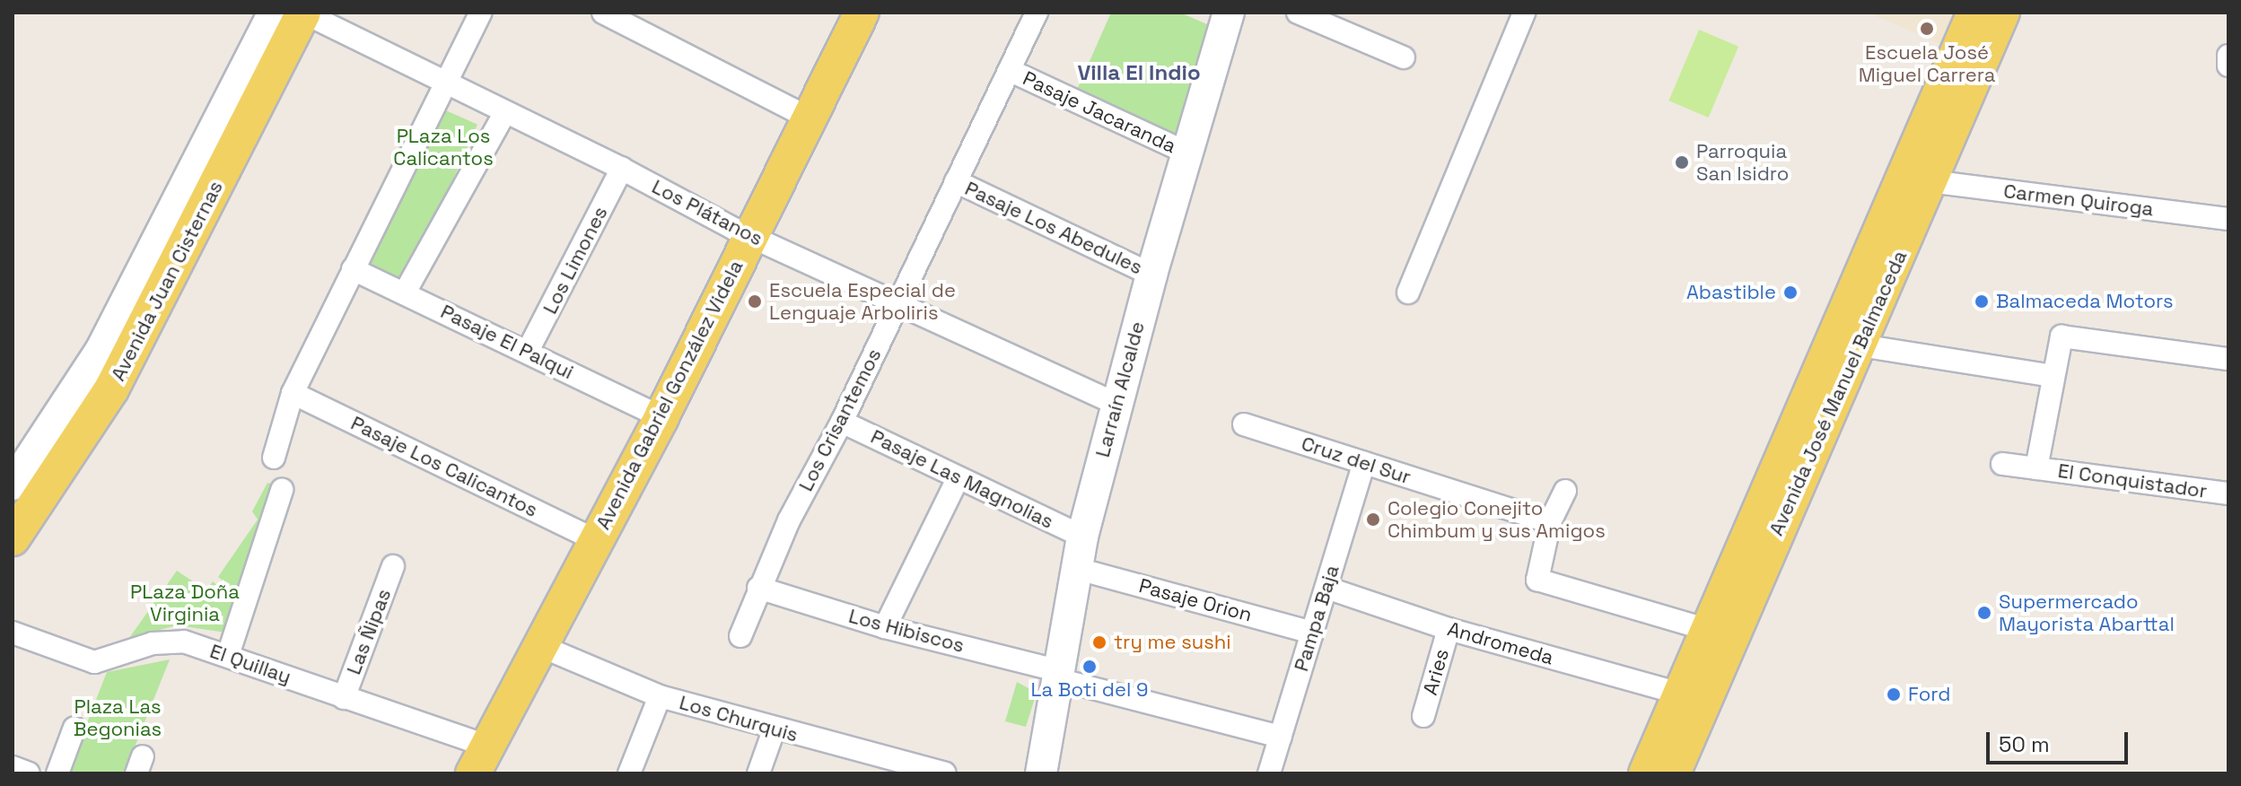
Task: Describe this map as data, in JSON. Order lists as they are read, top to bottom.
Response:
{
  "streets": {
    "main road": ["Avenida Juan Cisternas", "Avenida José Manuel Balmaceda", "Avenida Gabriel González Videla"],
    "street": [
      "Pasaje Jacaranda",
      "Carmen Quiroga",
      "Los Plátanos",
      "Pasaje Los Abedules",
      "Los Limones",
      "Pasaje El Palqui",
      "Larraín Alcalde",
      "Los Crisantemos",
      "Cruz del Sur",
      "Pasaje Los Calicantos",
      "Pasaje Las Magnolias",
      "El Conquistador",
      "Pasaje Orion",
      "Pampa Baja",
      "Los Hibiscos",
      "Las Ñipas",
      "Andromeda",
      "El Quillay",
      "Aries",
      "Los Churquis"
    ]
  },
  "crossings": [
    ["Pasaje Jacaranda", "Larraín Alcalde"],
    ["Pasaje Jacaranda", "Los Crisantemos"],
    ["Carmen Quiroga", "Avenida José Manuel Balmaceda"],
    ["Los Plátanos", "Los Limones"],
    ["Los Plátanos", "Avenida Juan Cisternas"],
    ["Los Plátanos", "Larraín Alcalde"],
    ["Los Plátanos", "Avenida Gabriel González Videla"],
    ["Los Plátanos", "Los Crisantemos"],
    ["Pasaje Los Abedules", "Larraín Alcalde"],
    ["Pasaje Los Abedules", "Los Crisantemos"],
    ["Los Limones", "Pasaje El Palqui"],
    ["Pasaje El Palqui", "Avenida Gabriel González Videla"],
    ["Larraín Alcalde", "Pasaje Las Magnolias"],
    ["Larraín Alcalde", "Pasaje Orion"],
    ["Larraín Alcalde", "Los Hibiscos"],
    ["Avenida José Manuel Balmaceda", "Andromeda"],
    ["Avenida Gabriel González Videla", "Pasaje Los Calicantos"],
    ["Avenida Gabriel González Videla", "El Quillay"],
    ["Avenida Gabriel González Videla", "Los Churquis"],
    ["Los Crisantemos", "Pasaje Las Magnolias"],
    ["Los Crisantemos", "Los Hibiscos"],
    ["Cruz del Sur", "Pampa Baja"],
    ["Pasaje Orion", "Pampa Baja"],
    ["Pampa Baja", "Los Hibiscos"],
    ["Pampa Baja", "Andromeda"],
    ["Las Ñipas", "El Quillay"],
    ["Andromeda", "Aries"]
  ],
  "districts": ["Villa El Indio"],
  "parks": ["PLaza Los Calicantos", "PLaza Doña Virginia", "Plaza Las Begonias"],
  "places": [
    "Escuela José Miguel Carrera",
    "Parroquia San Isidro",
    "Abastible",
    "Escuela Especial de Lenguaje Arboliris",
    "Balmaceda Motors",
    "Colegio Conejito Chimbum y sus Amigos",
    "Supermercado Mayorista Abarttal",
    "try me sushi",
    "La Boti del 9",
    "Ford"
  ],
  "scale_bar": "50 m"
}
